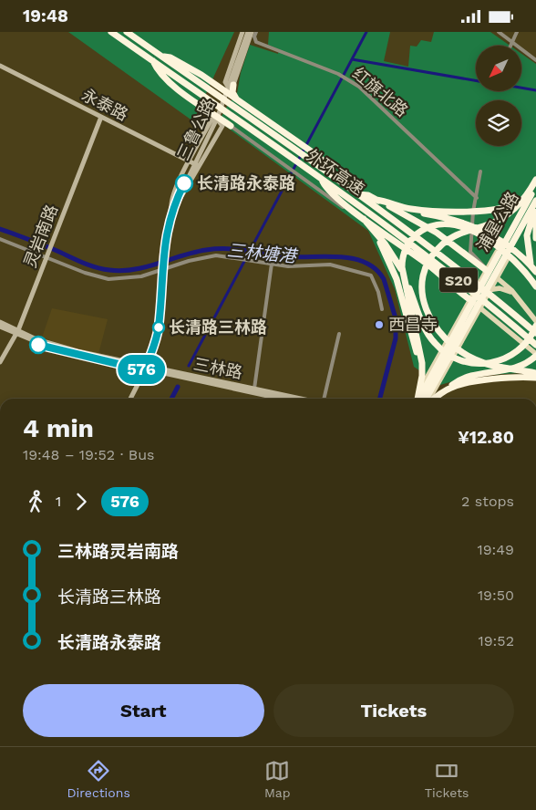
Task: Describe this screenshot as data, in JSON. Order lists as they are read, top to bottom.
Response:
{
  "streets": {
    "highway": ["外环高速", "S20"],
    "main road": [
      "永泰路",
      "三鲁公路",
      "浦星公路",
      "灵岩南路",
      "三林路"
    ],
    "street": ["红旗北路"]
  },
  "crossings": [
    ["永泰路", "灵岩南路"],
    ["灵岩南路", "三林路"]
  ],
  "water": ["三林塘港"],
  "places": ["长清路永泰路", "西昌寺", "长清路三林路"],
  "lines": ["bus line 576"],
  "north": "bottom left",
  "page": {
    "status": "19:48",
    "on_map": "576",
    "heading": ["4 min", "19:48 – 19:52 · Bus", "¥12.80"],
    "legs": ["1", "576", "2 stops"],
    "list": [
      {
        "name": "三林路灵岩南路",
        "value": "19:49"
      },
      {
        "name": "长清路三林路",
        "value": "19:50"
      },
      {
        "name": "长清路永泰路",
        "value": "19:52"
      }
    ],
    "buttons": ["Start", "Tickets"],
    "tabs": ["Directions", "Map", "Tickets"]
  }
}
